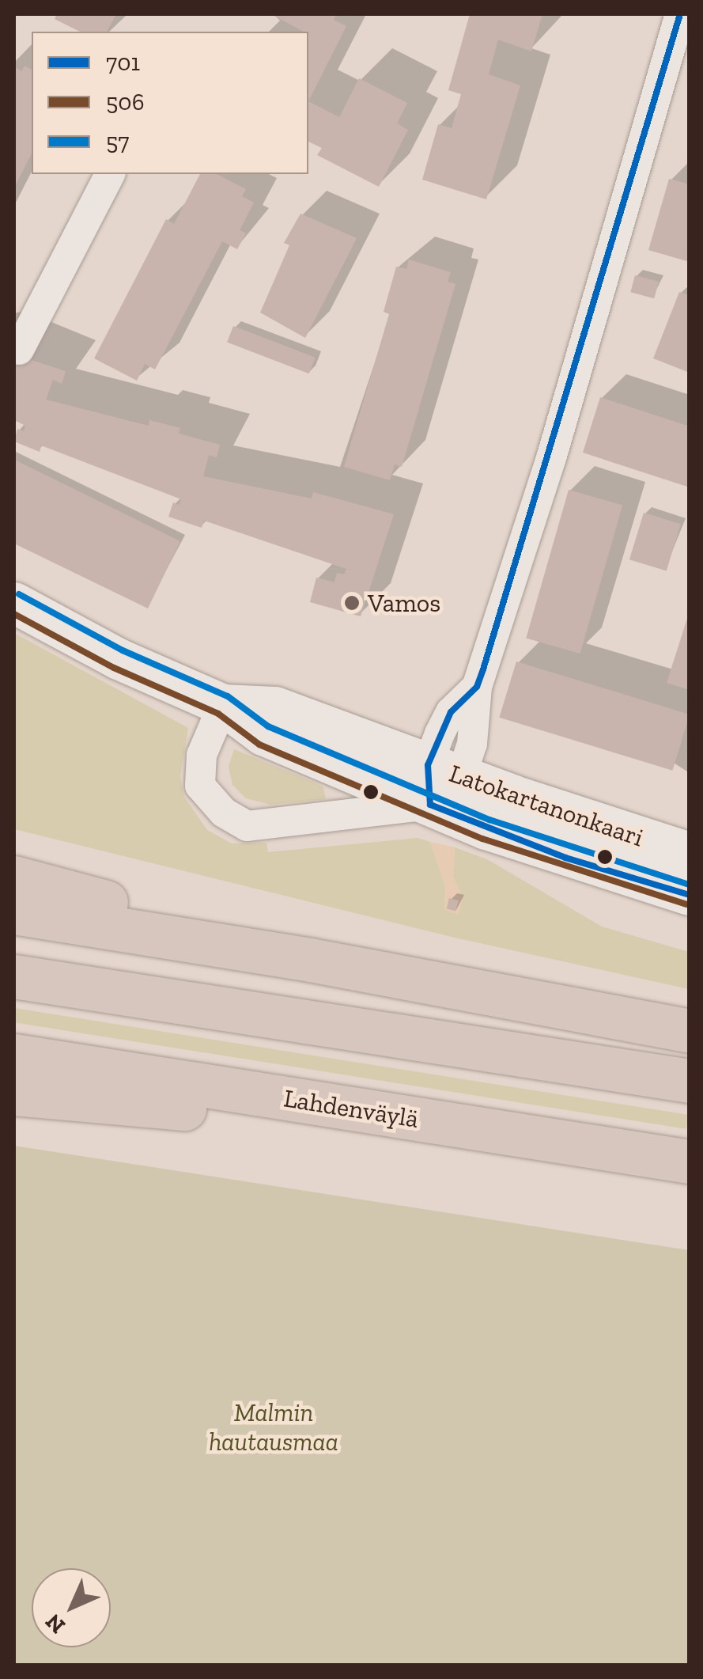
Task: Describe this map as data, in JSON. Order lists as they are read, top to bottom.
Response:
{
  "streets": {
    "highway": ["Lahdenväylä"],
    "street": ["Latokartanonkaari"]
  },
  "parks": ["Malmin hautausmaa"],
  "places": ["Vamos"],
  "lines": ["transit line 701", "transit line 57", "transit line 506"],
  "legend": ["701", "506", "57"],
  "north": "bottom left"
}
